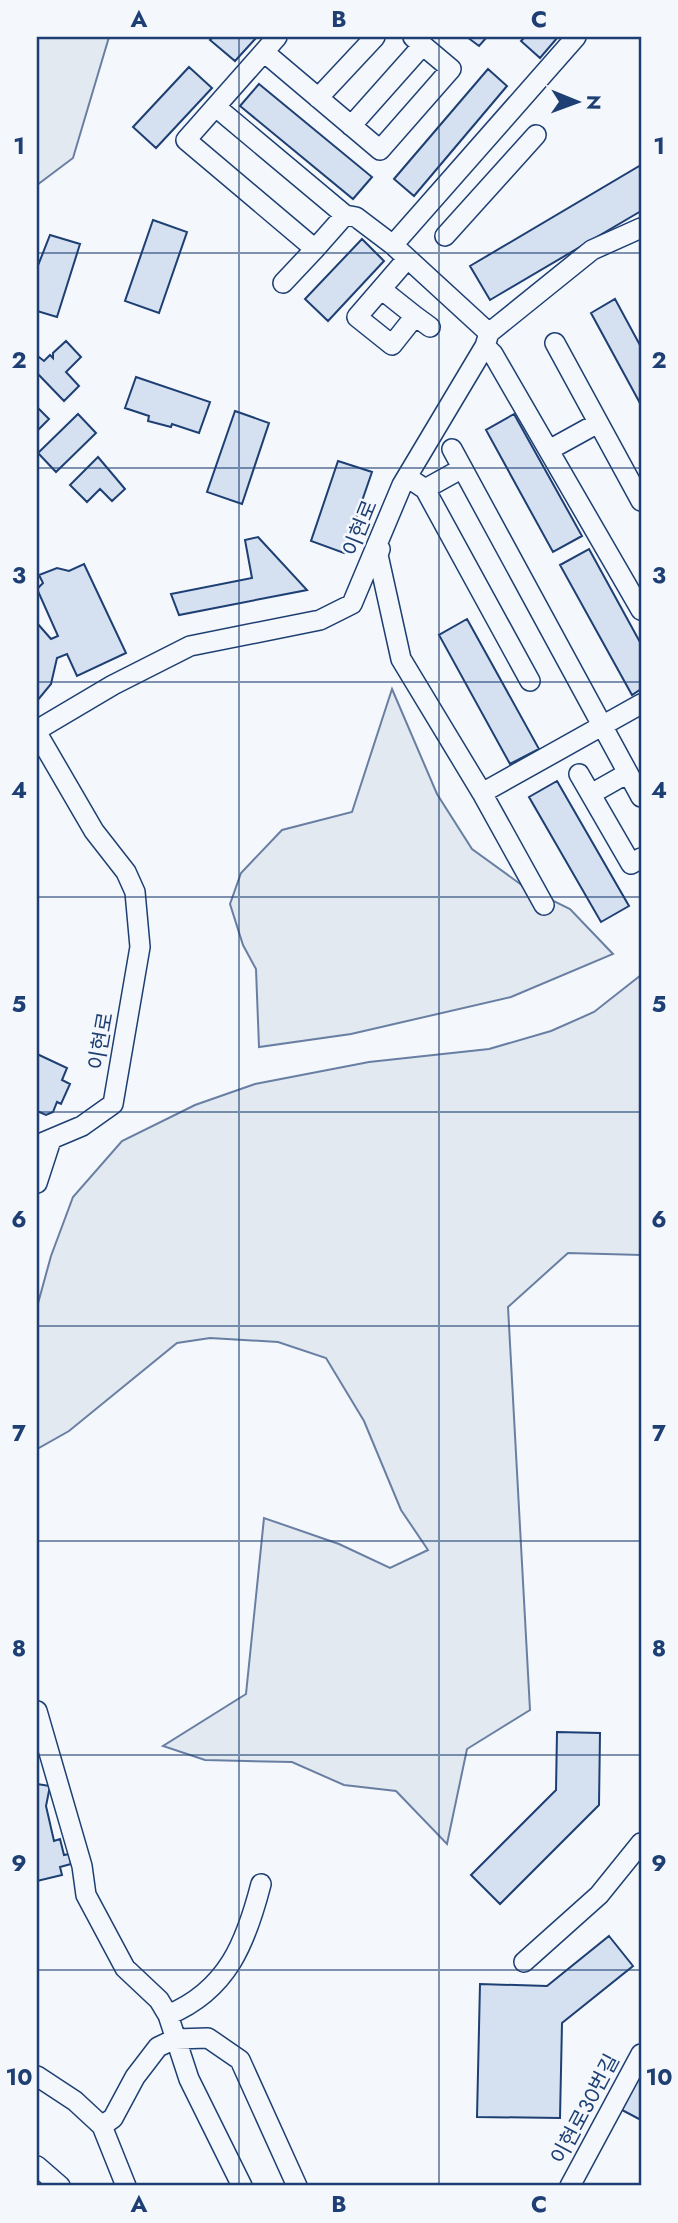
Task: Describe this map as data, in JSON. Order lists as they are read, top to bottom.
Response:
{
  "streets": {
    "street": ["이현로", "이현로30번길"]
  },
  "north": "right",
  "grid": {
    "columns": ["A", "B", "C"],
    "rows": [
      "1",
      "2",
      "3",
      "4",
      "5",
      "6",
      "7",
      "8",
      "9",
      "10"
    ]
  }
}
